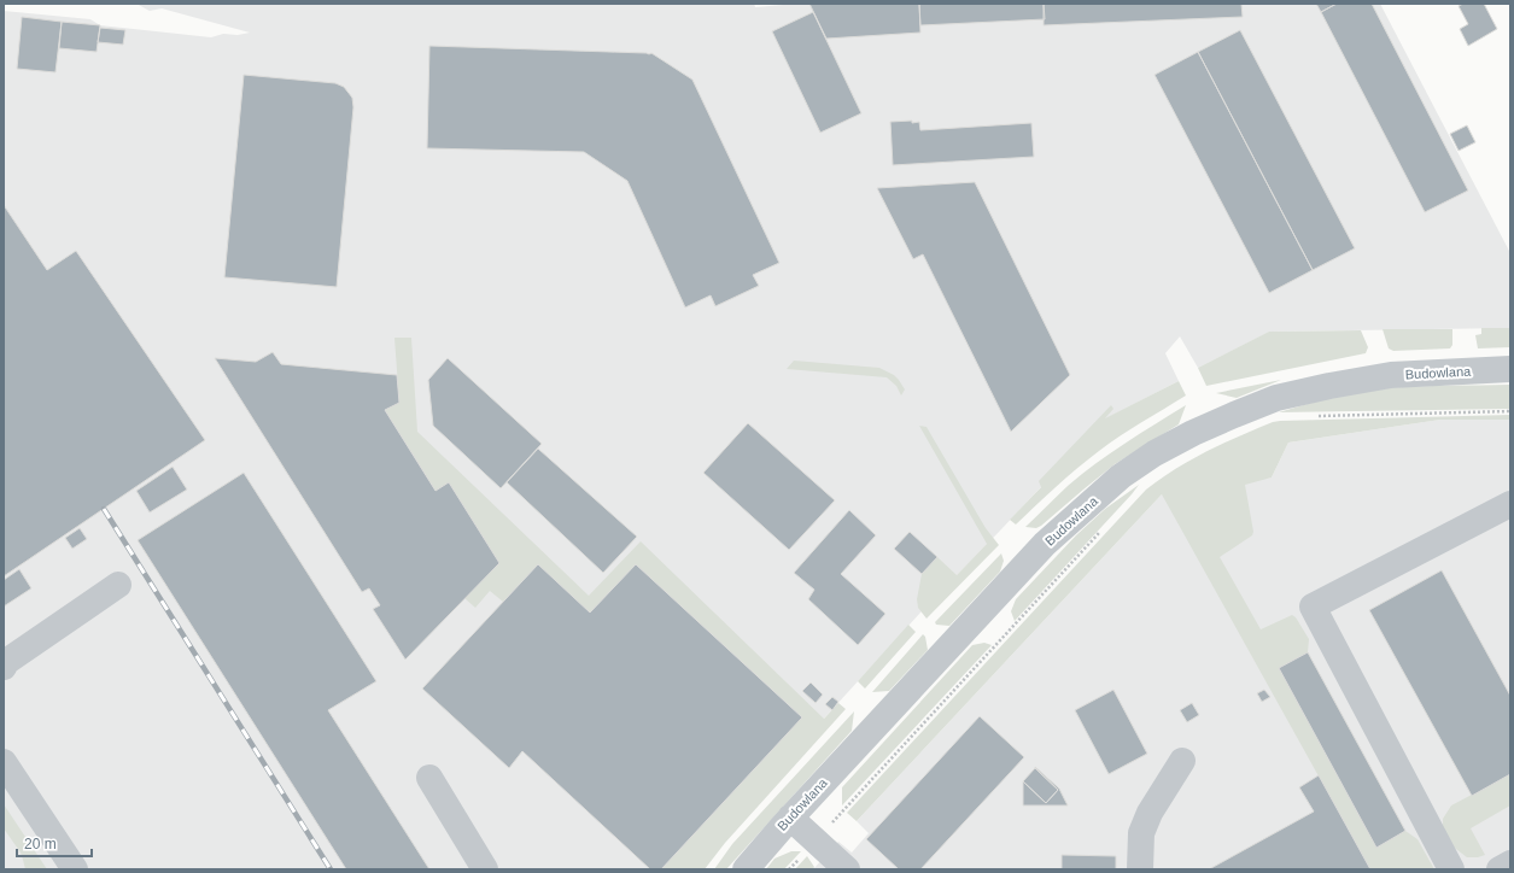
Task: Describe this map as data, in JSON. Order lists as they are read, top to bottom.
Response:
{
  "streets": {
    "street": ["Budowlana"]
  },
  "scale_bar": "20 m"
}
